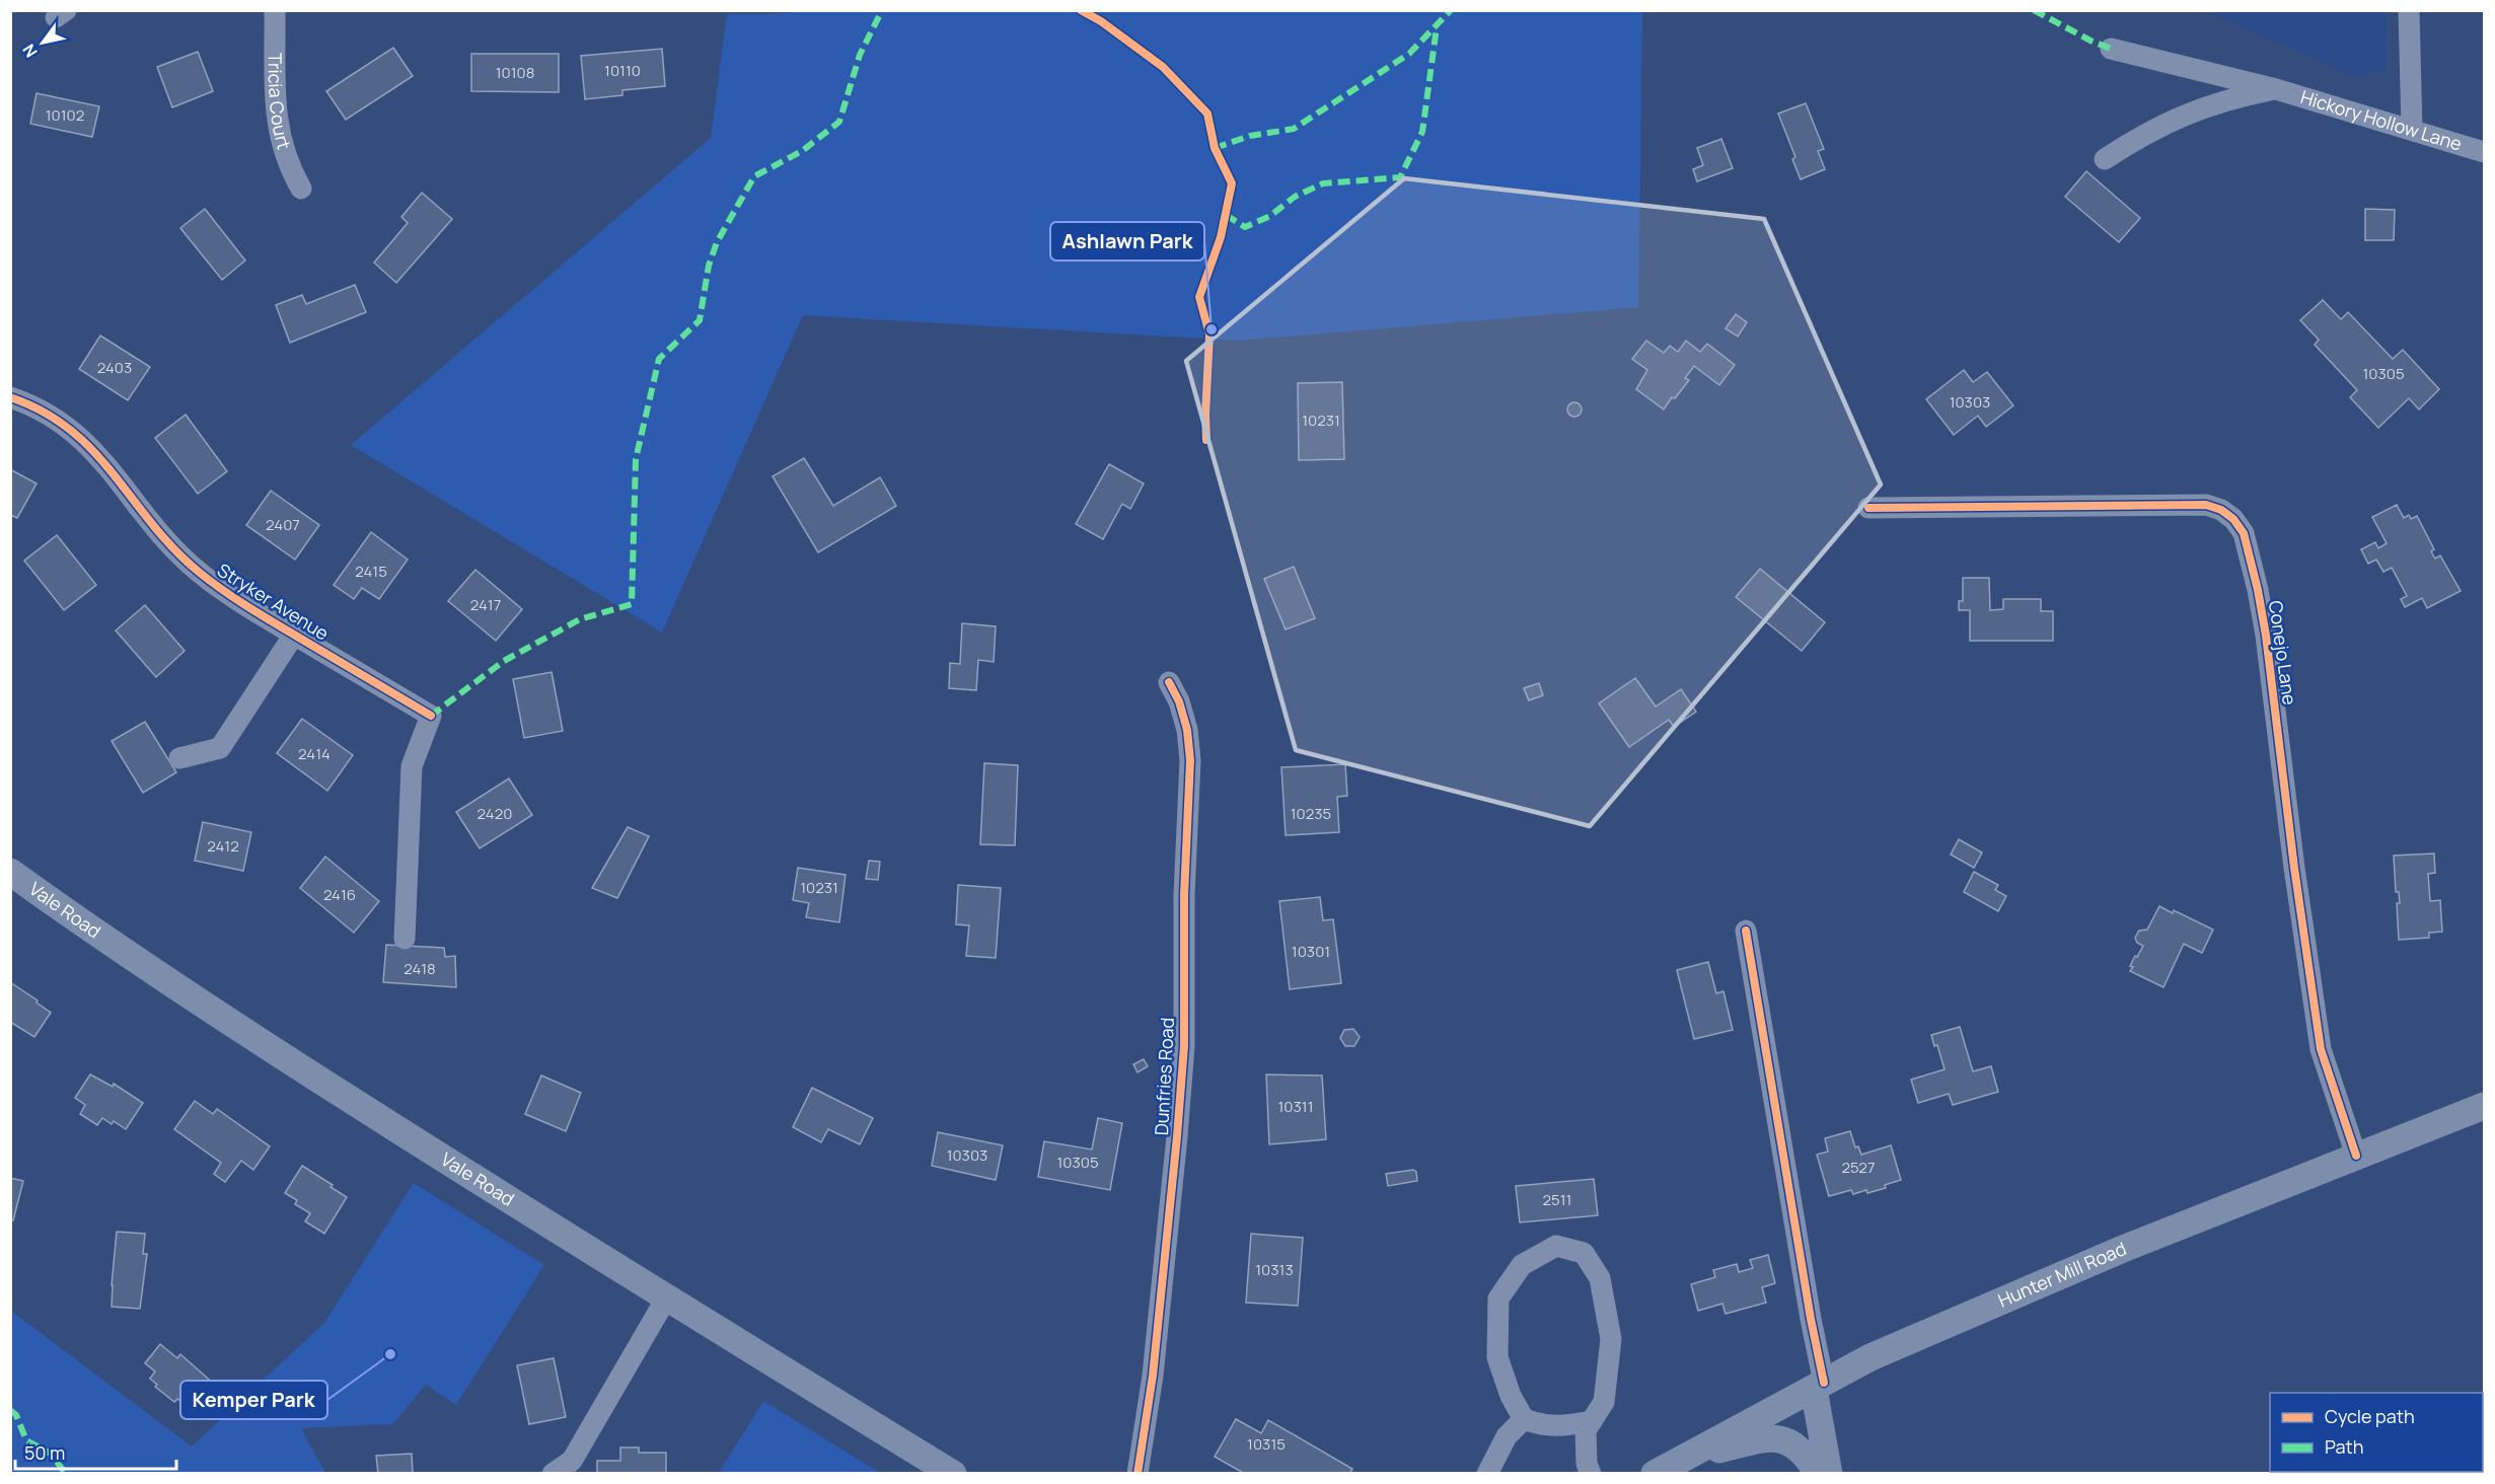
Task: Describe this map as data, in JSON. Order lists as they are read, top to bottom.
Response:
{
  "streets": {
    "main road": ["Vale Road", "Hunter Mill Road"],
    "street": [
      "Tricia Court",
      "Hickory Hollow Lane",
      "Stryker Avenue",
      "Conejo Lane",
      "Dunfries Road"
    ]
  },
  "crossings": [
    ["Conejo Lane", "Hunter Mill Road"]
  ],
  "places": ["Ashlawn Park", "Kemper Park"],
  "house_numbers": [
    "10110",
    "10108",
    "10102",
    "2403",
    "10305",
    "10303",
    "10231",
    "2407",
    "2415",
    "2417",
    "2414",
    "2420",
    "10235",
    "2412",
    "10231",
    "2416",
    "10301",
    "2418",
    "10311",
    "10303",
    "10305",
    "2527",
    "2511",
    "10313",
    "10315"
  ],
  "legend": ["Cycle path", "Path"],
  "scale_bar": "50 m",
  "north": "bottom left"
}
